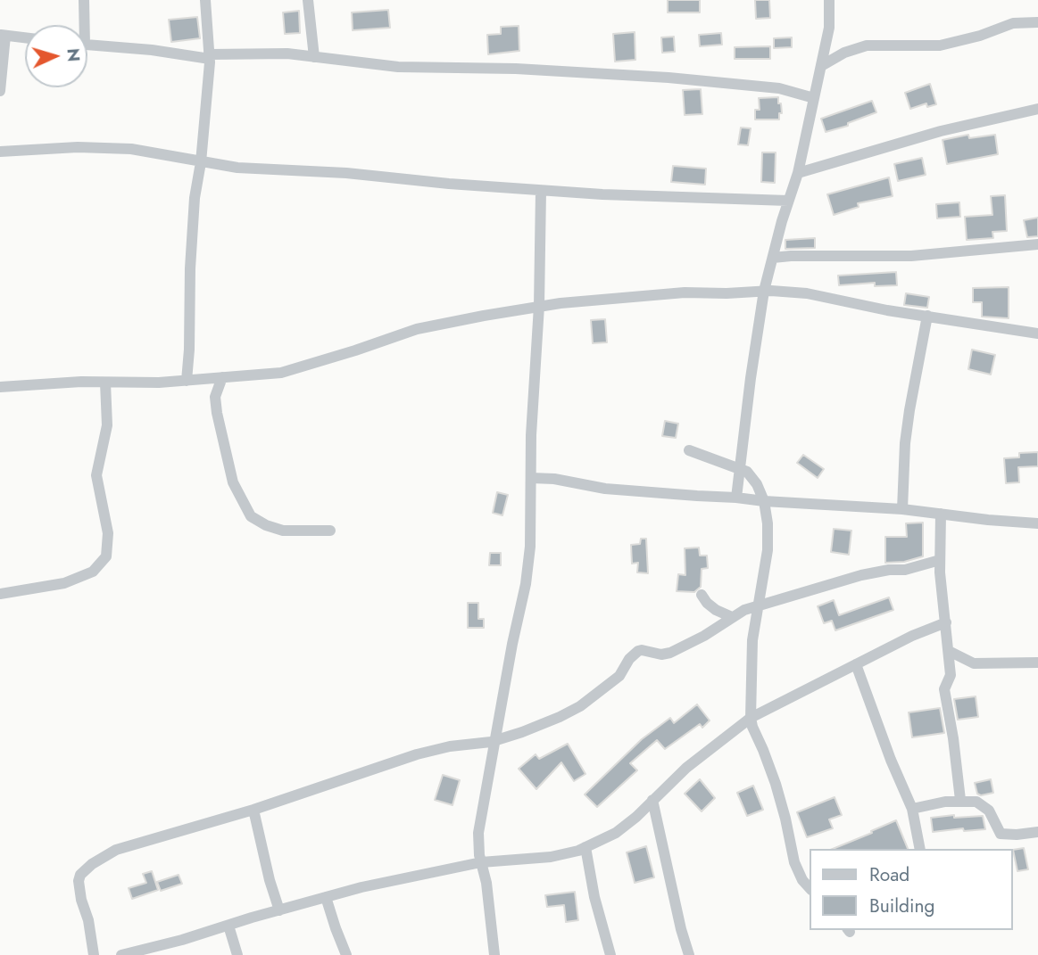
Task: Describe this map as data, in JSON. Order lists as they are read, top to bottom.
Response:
{
  "legend": ["Road", "Building"],
  "north": "right"
}
